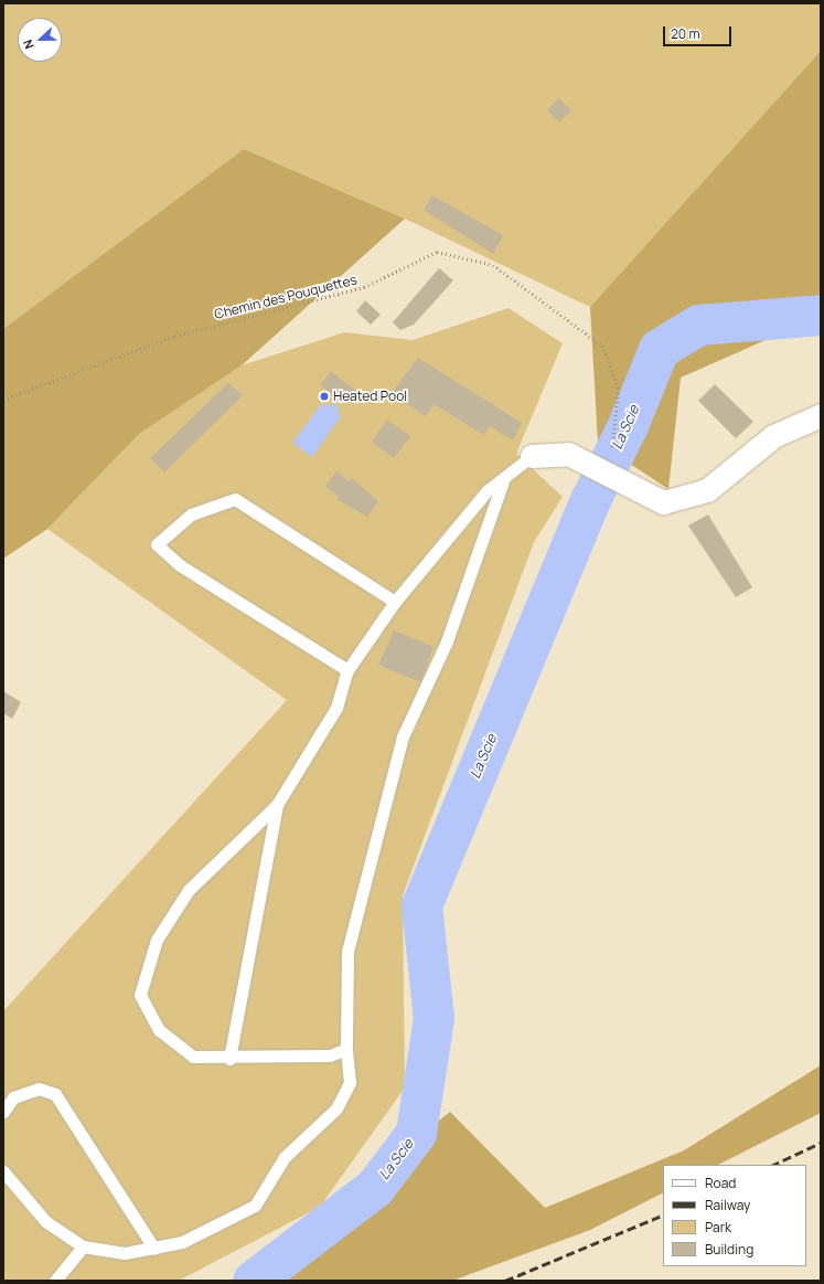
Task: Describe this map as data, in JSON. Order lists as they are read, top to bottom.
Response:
{
  "streets": {
    "path": ["Chemin des Pouquettes"]
  },
  "water": ["La Scie"],
  "places": ["Heated Pool"],
  "legend": [
    "Road",
    "Railway",
    "Park",
    "Building"
  ],
  "scale_bar": "20 m",
  "north": "left"
}
